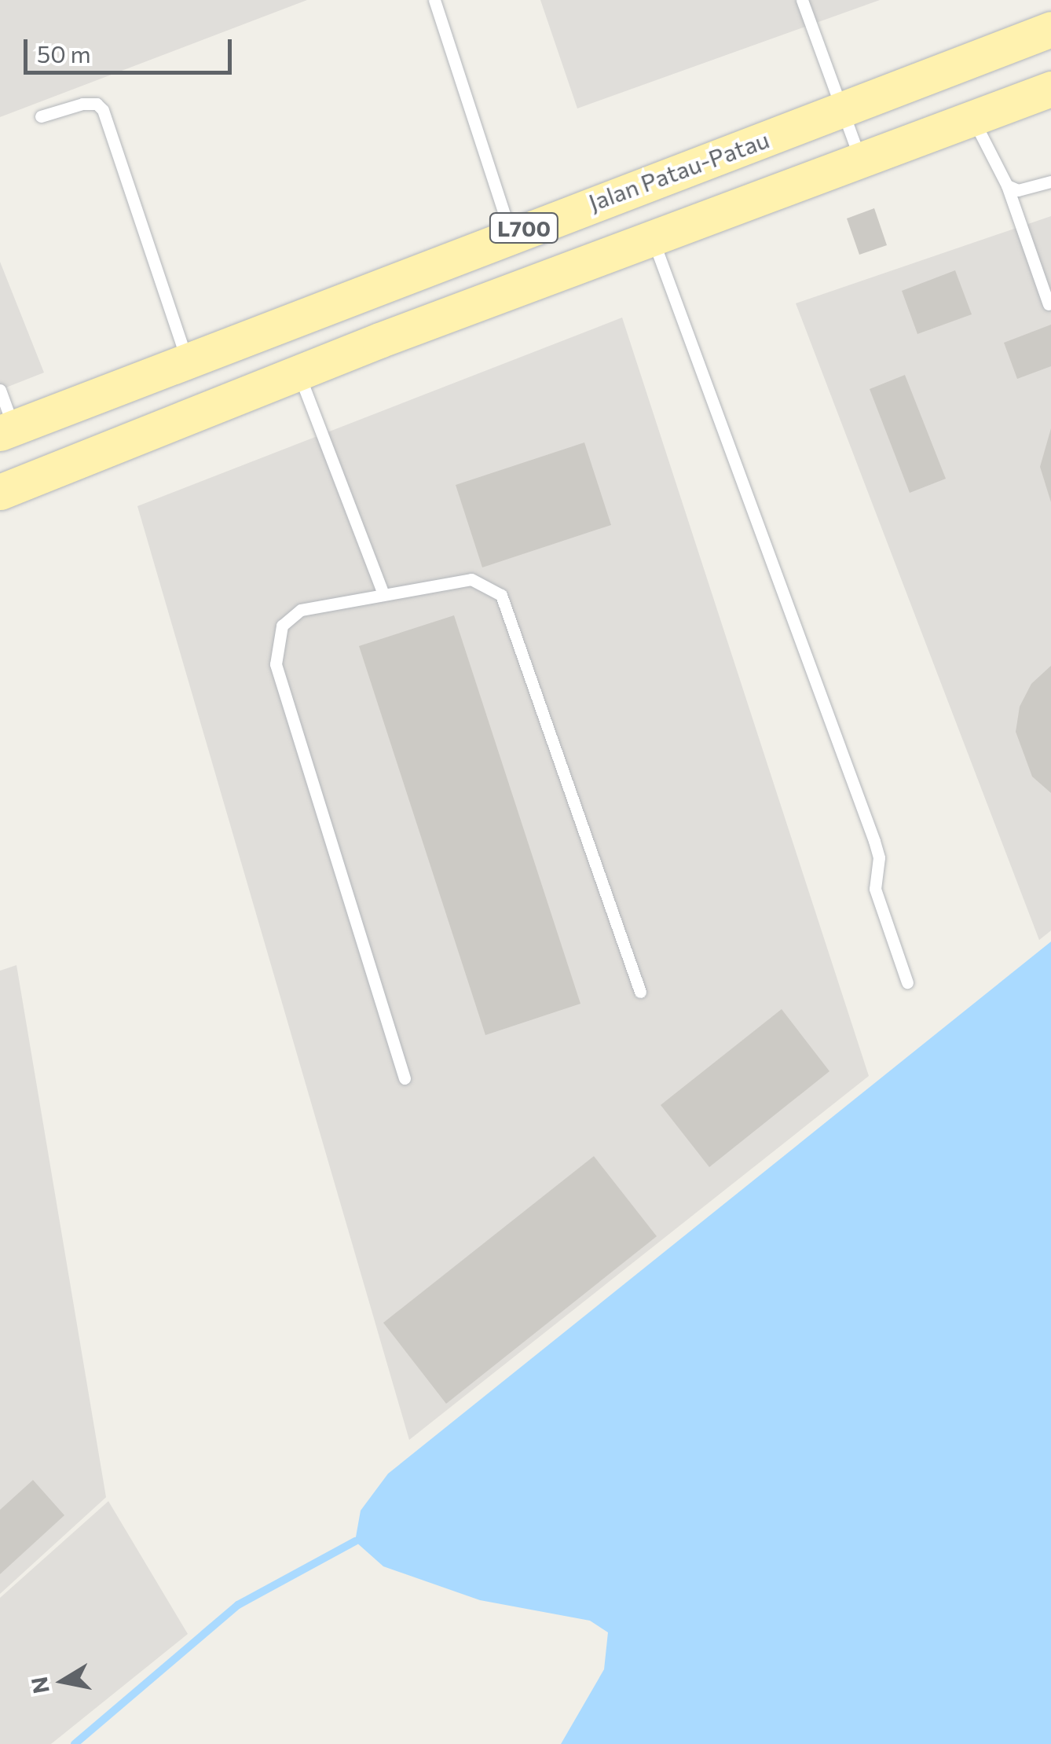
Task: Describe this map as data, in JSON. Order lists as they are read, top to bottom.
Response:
{
  "streets": {
    "main road": ["Jalan Patau-Patau", "L700"]
  },
  "scale_bar": "50 m",
  "north": "left"
}
